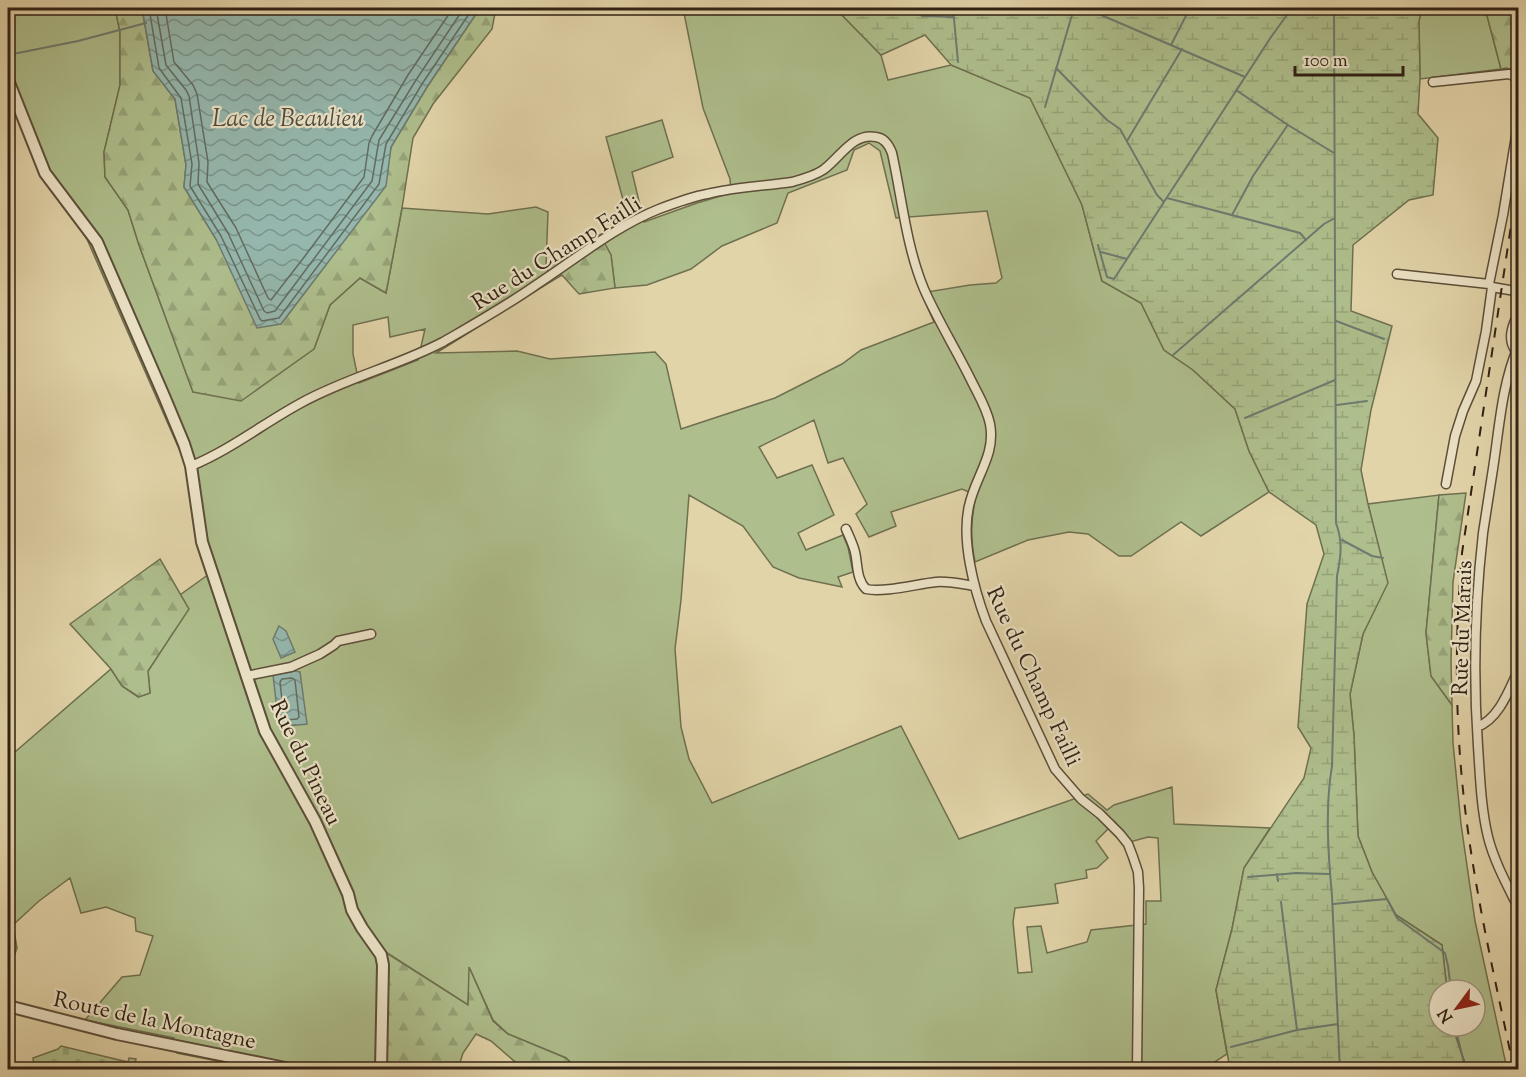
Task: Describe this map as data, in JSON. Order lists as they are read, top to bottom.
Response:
{
  "streets": {
    "street": [
      "Rue du Champ Failli",
      "Rue du Marais",
      "Rue du Pineau",
      "Route de la Montagne"
    ]
  },
  "crossings": [
    ["Rue du Champ Failli", "Rue du Pineau"]
  ],
  "water": ["Lac de Beaulieu"],
  "scale_bar": "100 m",
  "north": "bottom left"
}
